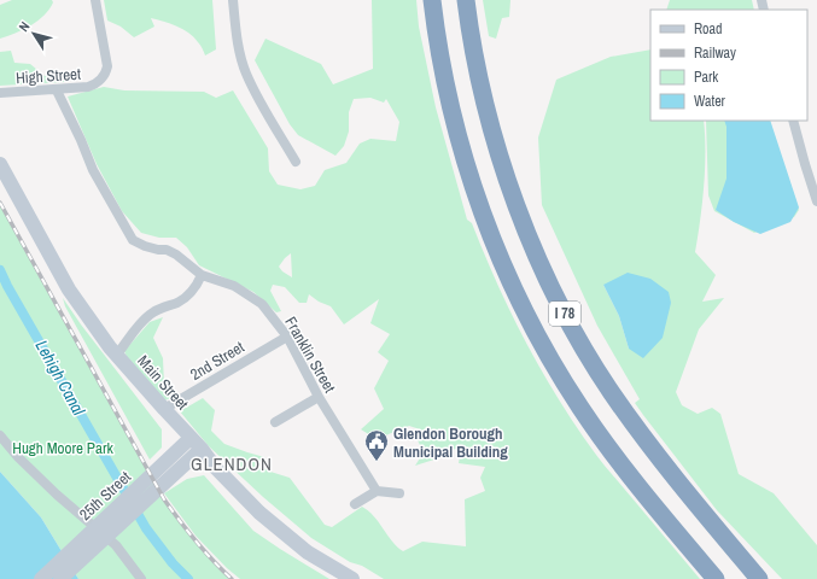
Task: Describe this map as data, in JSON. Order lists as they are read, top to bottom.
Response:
{
  "streets": {
    "highway": ["I 78"],
    "main road": ["Main Street", "25th Street"],
    "street": ["High Street", "Franklin Street", "2nd Street"]
  },
  "crossings": [
    ["High Street", "Franklin Street"],
    ["Franklin Street", "2nd Street"],
    ["2nd Street", "Main Street"],
    ["Main Street", "25th Street"]
  ],
  "districts": ["GLENDON"],
  "water": ["Lehigh Canal"],
  "parks": ["Hugh Moore Park"],
  "places": {
    "public building": ["Glendon Borough Municipal Building"]
  },
  "legend": [
    "Road",
    "Railway",
    "Park",
    "Water"
  ],
  "north": "top left"
}
